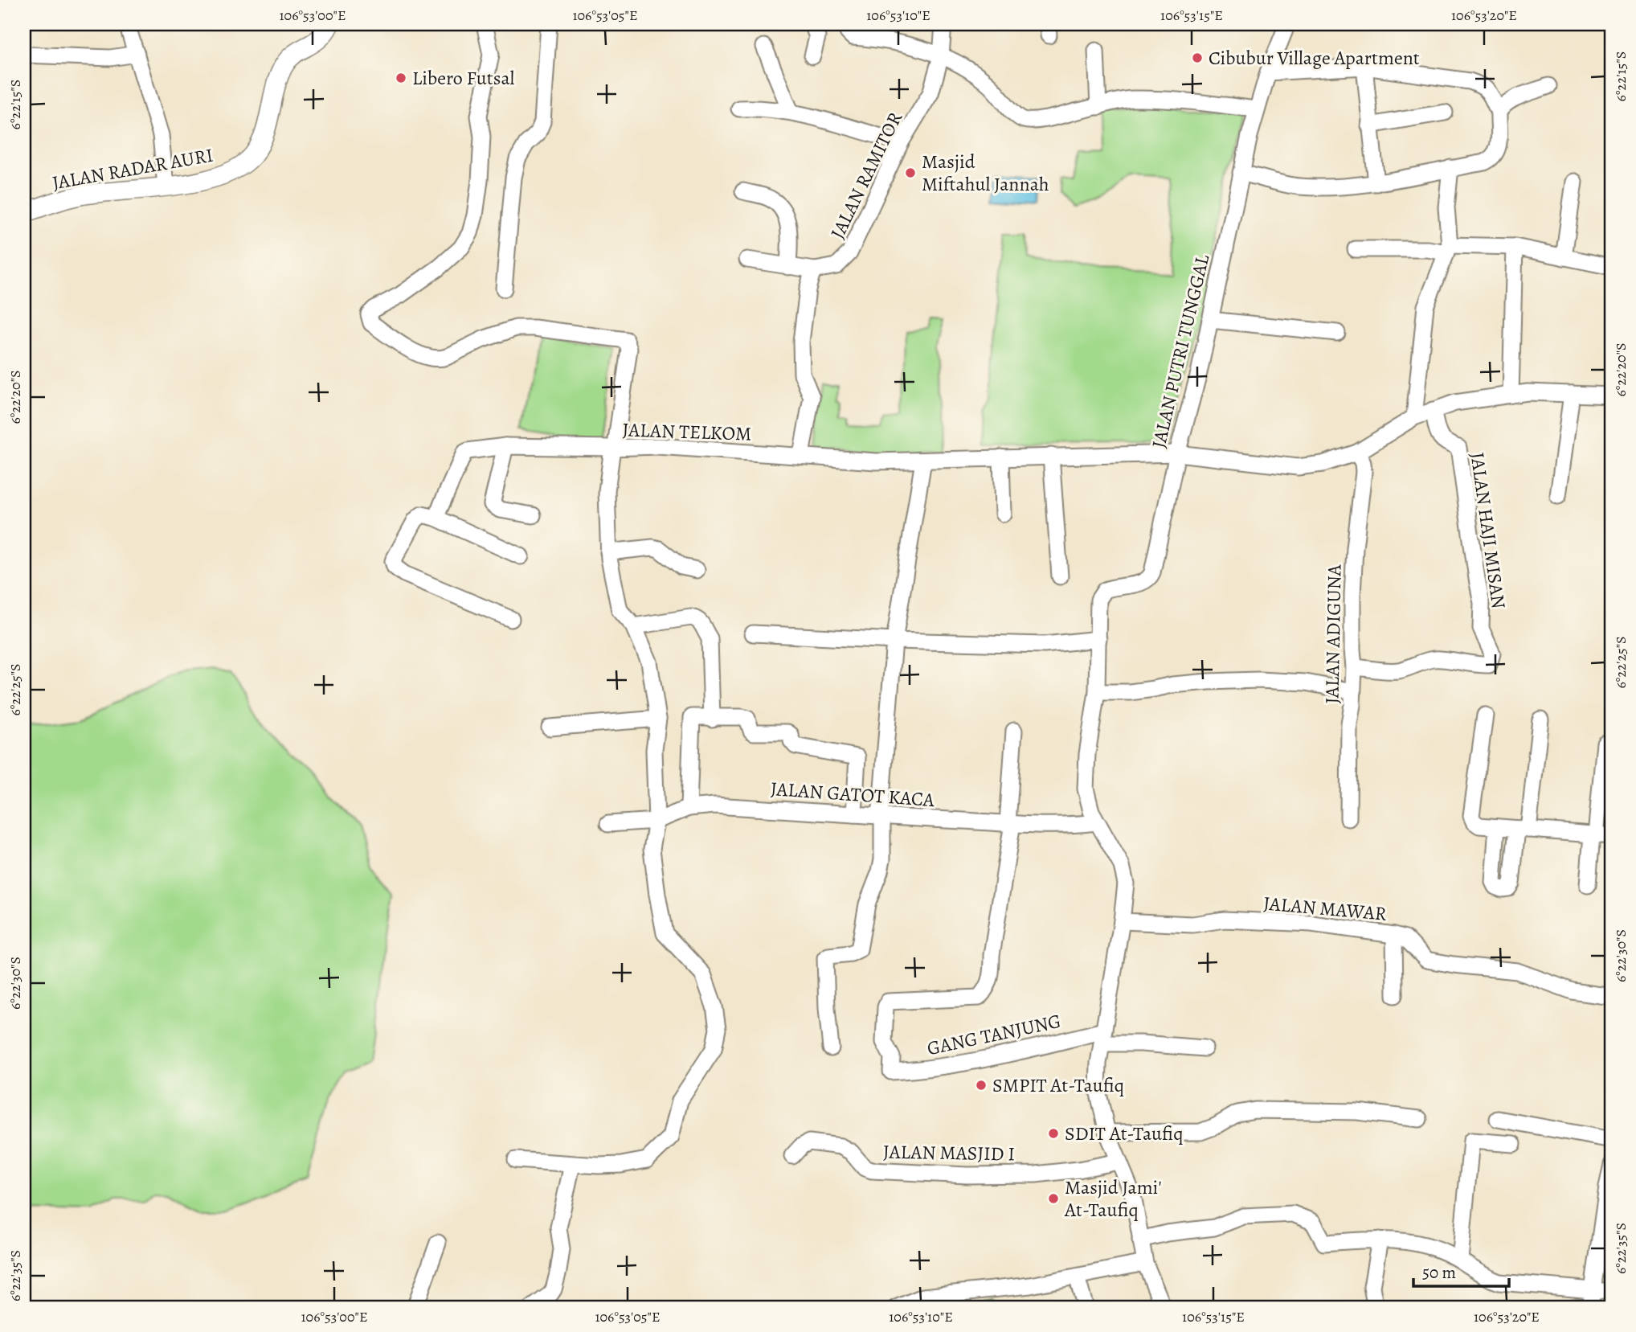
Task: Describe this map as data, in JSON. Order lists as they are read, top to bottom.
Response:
{
  "streets": {
    "main road": ["JALAN RADAR AURI"],
    "street": [
      "JALAN RAMITOR",
      "JALAN PUTRI TUNGGAL",
      "JALAN TELKOM",
      "JALAN HAJI MISAN",
      "JALAN ADIGUNA",
      "JALAN GATOT KACA",
      "JALAN MAWAR",
      "GANG TANJUNG",
      "JALAN MASJID I"
    ]
  },
  "crossings": [
    ["JALAN PUTRI TUNGGAL", "JALAN TELKOM"],
    ["JALAN PUTRI TUNGGAL", "JALAN GATOT KACA"],
    ["JALAN PUTRI TUNGGAL", "JALAN MAWAR"],
    ["JALAN PUTRI TUNGGAL", "GANG TANJUNG"],
    ["JALAN PUTRI TUNGGAL", "JALAN MASJID I"],
    ["JALAN TELKOM", "JALAN HAJI MISAN"],
    ["JALAN TELKOM", "JALAN ADIGUNA"],
    ["JALAN TELKOM", "JALAN GATOT KACA"],
    ["JALAN HAJI MISAN", "JALAN ADIGUNA"],
    ["JALAN GATOT KACA", "GANG TANJUNG"]
  ],
  "places": [
    "Cibubur Village Apartment",
    "Libero Futsal",
    "Masjid Miftahul Jannah",
    "SMPIT At-Taufiq",
    "SDIT At-Taufiq",
    "Masjid Jami' At-Taufiq"
  ],
  "scale_bar": "50 m",
  "coordinates": [
    "106°53'00\"E",
    "106°53'05\"E",
    "106°53'10\"E",
    "106°53'15\"E",
    "106°53'20\"E",
    "6°22'15\"S",
    "6°22'20\"S",
    "6°22'25\"S",
    "6°22'30\"S",
    "6°22'35\"S"
  ]
}
